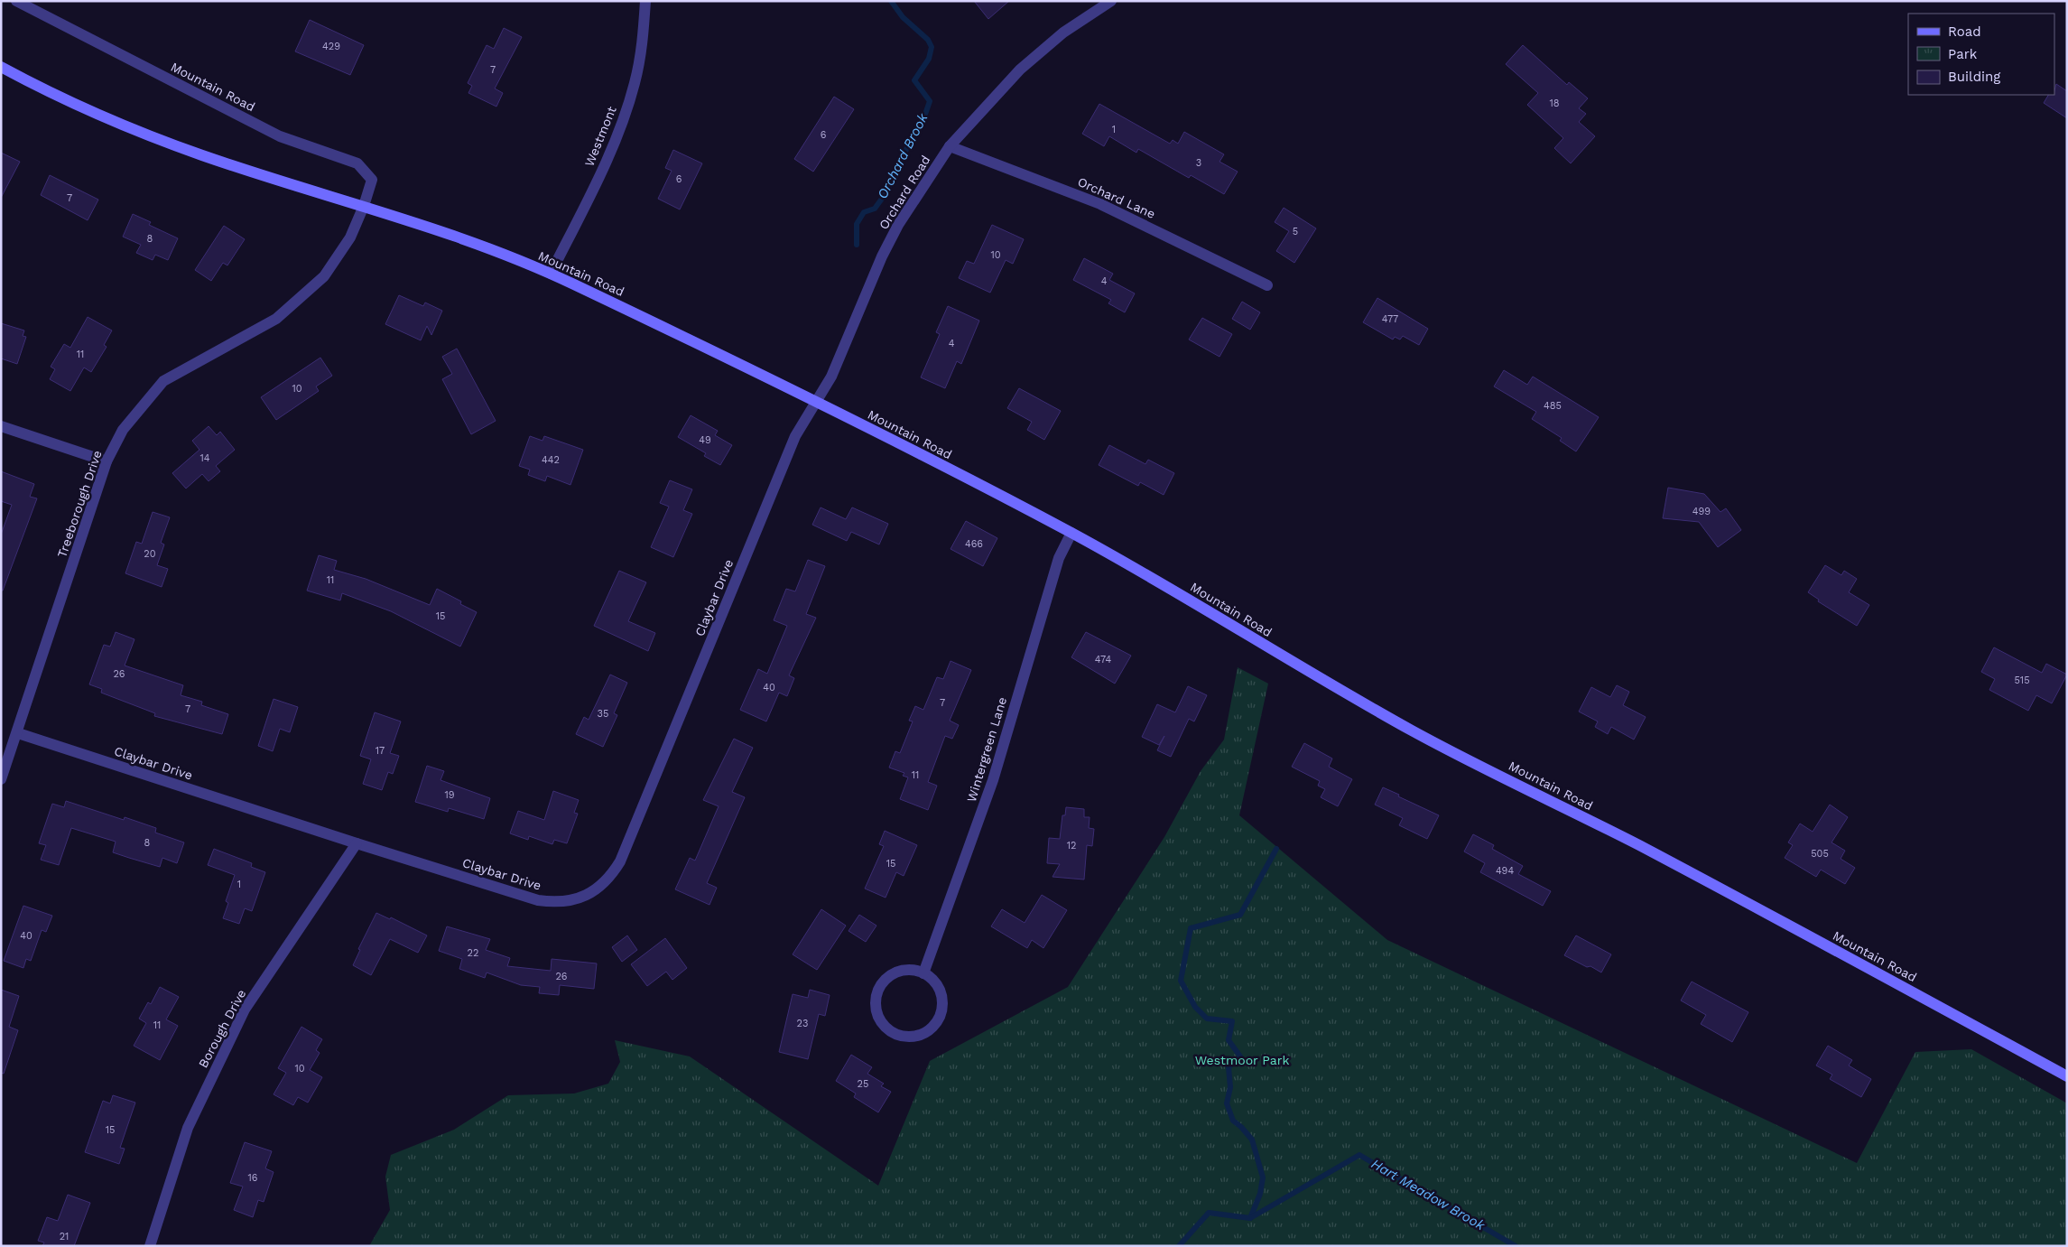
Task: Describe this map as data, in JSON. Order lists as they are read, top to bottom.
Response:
{
  "streets": {
    "main road": ["Mountain Road"],
    "street": [
      "Westmont",
      "Orchard Road",
      "Orchard Lane",
      "Treeborough Drive",
      "Claybar Drive",
      "Wintergreen Lane",
      "Borough Drive"
    ]
  },
  "crossings": [
    ["Mountain Road", "Westmont"],
    ["Mountain Road", "Orchard Road"],
    ["Mountain Road", "Treeborough Drive"],
    ["Mountain Road", "Claybar Drive"],
    ["Mountain Road", "Wintergreen Lane"],
    ["Orchard Road", "Orchard Lane"],
    ["Orchard Road", "Claybar Drive"],
    ["Treeborough Drive", "Claybar Drive"],
    ["Claybar Drive", "Borough Drive"]
  ],
  "water": ["Orchard Brook", "Hart Meadow Brook"],
  "parks": ["Westmoor Park"],
  "house_numbers": [
    "429",
    "7",
    "18",
    "1",
    "6",
    "3",
    "6",
    "7",
    "5",
    "8",
    "10",
    "4",
    "477",
    "4",
    "11",
    "10",
    "485",
    "49",
    "14",
    "442",
    "499",
    "466",
    "20",
    "11",
    "15",
    "474",
    "26",
    "515",
    "40",
    "7",
    "7",
    "35",
    "17",
    "11",
    "19",
    "8",
    "12",
    "505",
    "15",
    "494",
    "1",
    "40",
    "22",
    "26",
    "23",
    "11",
    "10",
    "25",
    "15",
    "16",
    "21"
  ],
  "legend": ["Road", "Park", "Building"]
}
